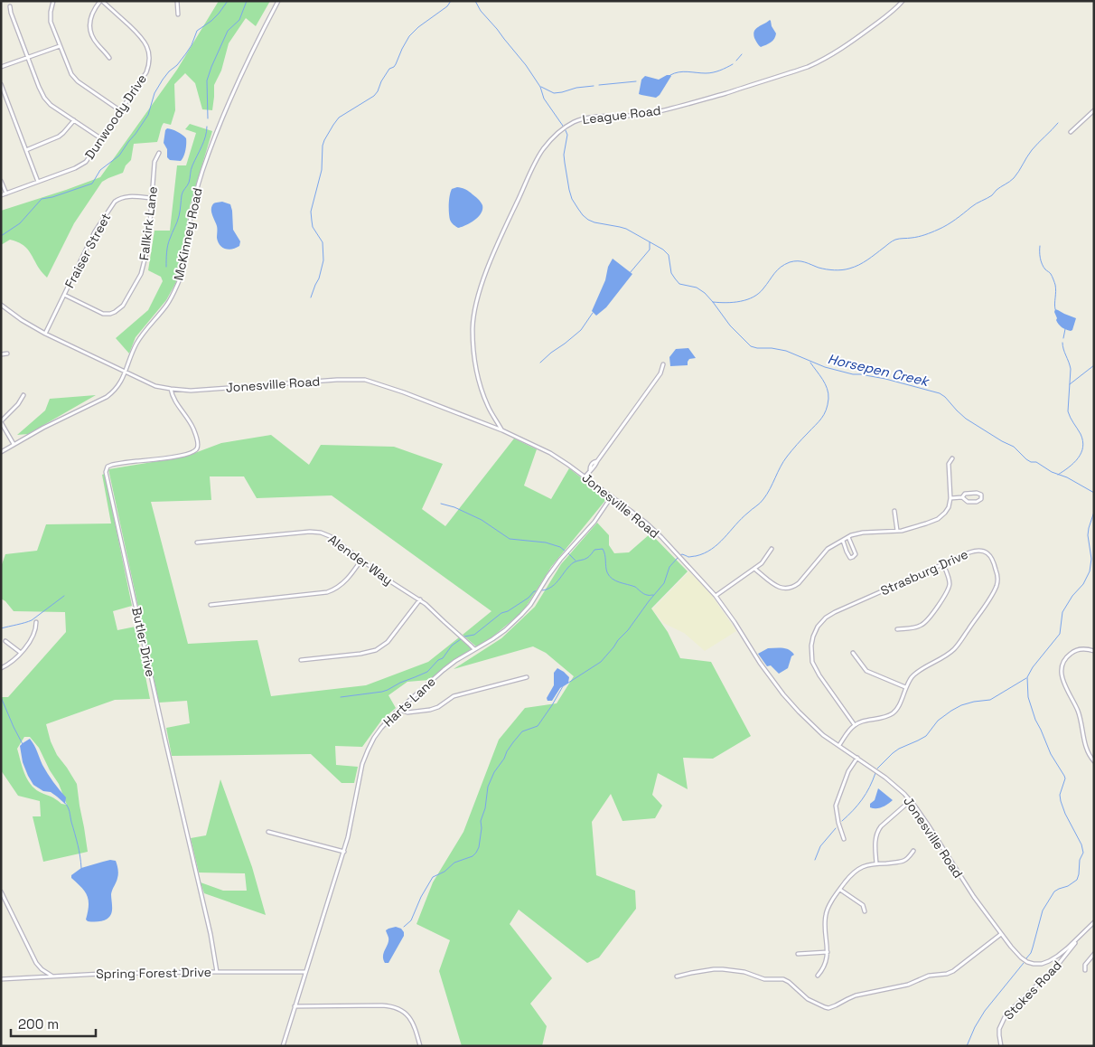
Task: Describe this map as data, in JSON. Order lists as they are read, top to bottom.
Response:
{
  "streets": {
    "street": [
      "League Road",
      "Dunwoody Drive",
      "Fallkirk Lane",
      "McKinney Road",
      "Fraiser Street",
      "Jonesville Road",
      "Alender Way",
      "Strasburg Drive",
      "Butler Drive",
      "Harts Lane",
      "Spring Forest Drive",
      "Stokes Road"
    ]
  },
  "crossings": [
    ["League Road", "Jonesville Road"],
    ["Fallkirk Lane", "Fraiser Street"],
    ["McKinney Road", "Jonesville Road"],
    ["Fraiser Street", "Jonesville Road"],
    ["Jonesville Road", "Butler Drive"],
    ["Jonesville Road", "Harts Lane"],
    ["Jonesville Road", "Stokes Road"],
    ["Alender Way", "Harts Lane"],
    ["Butler Drive", "Spring Forest Drive"],
    ["Harts Lane", "Spring Forest Drive"]
  ],
  "water": ["Horsepen Creek"],
  "scale_bar": "200 m"
}
